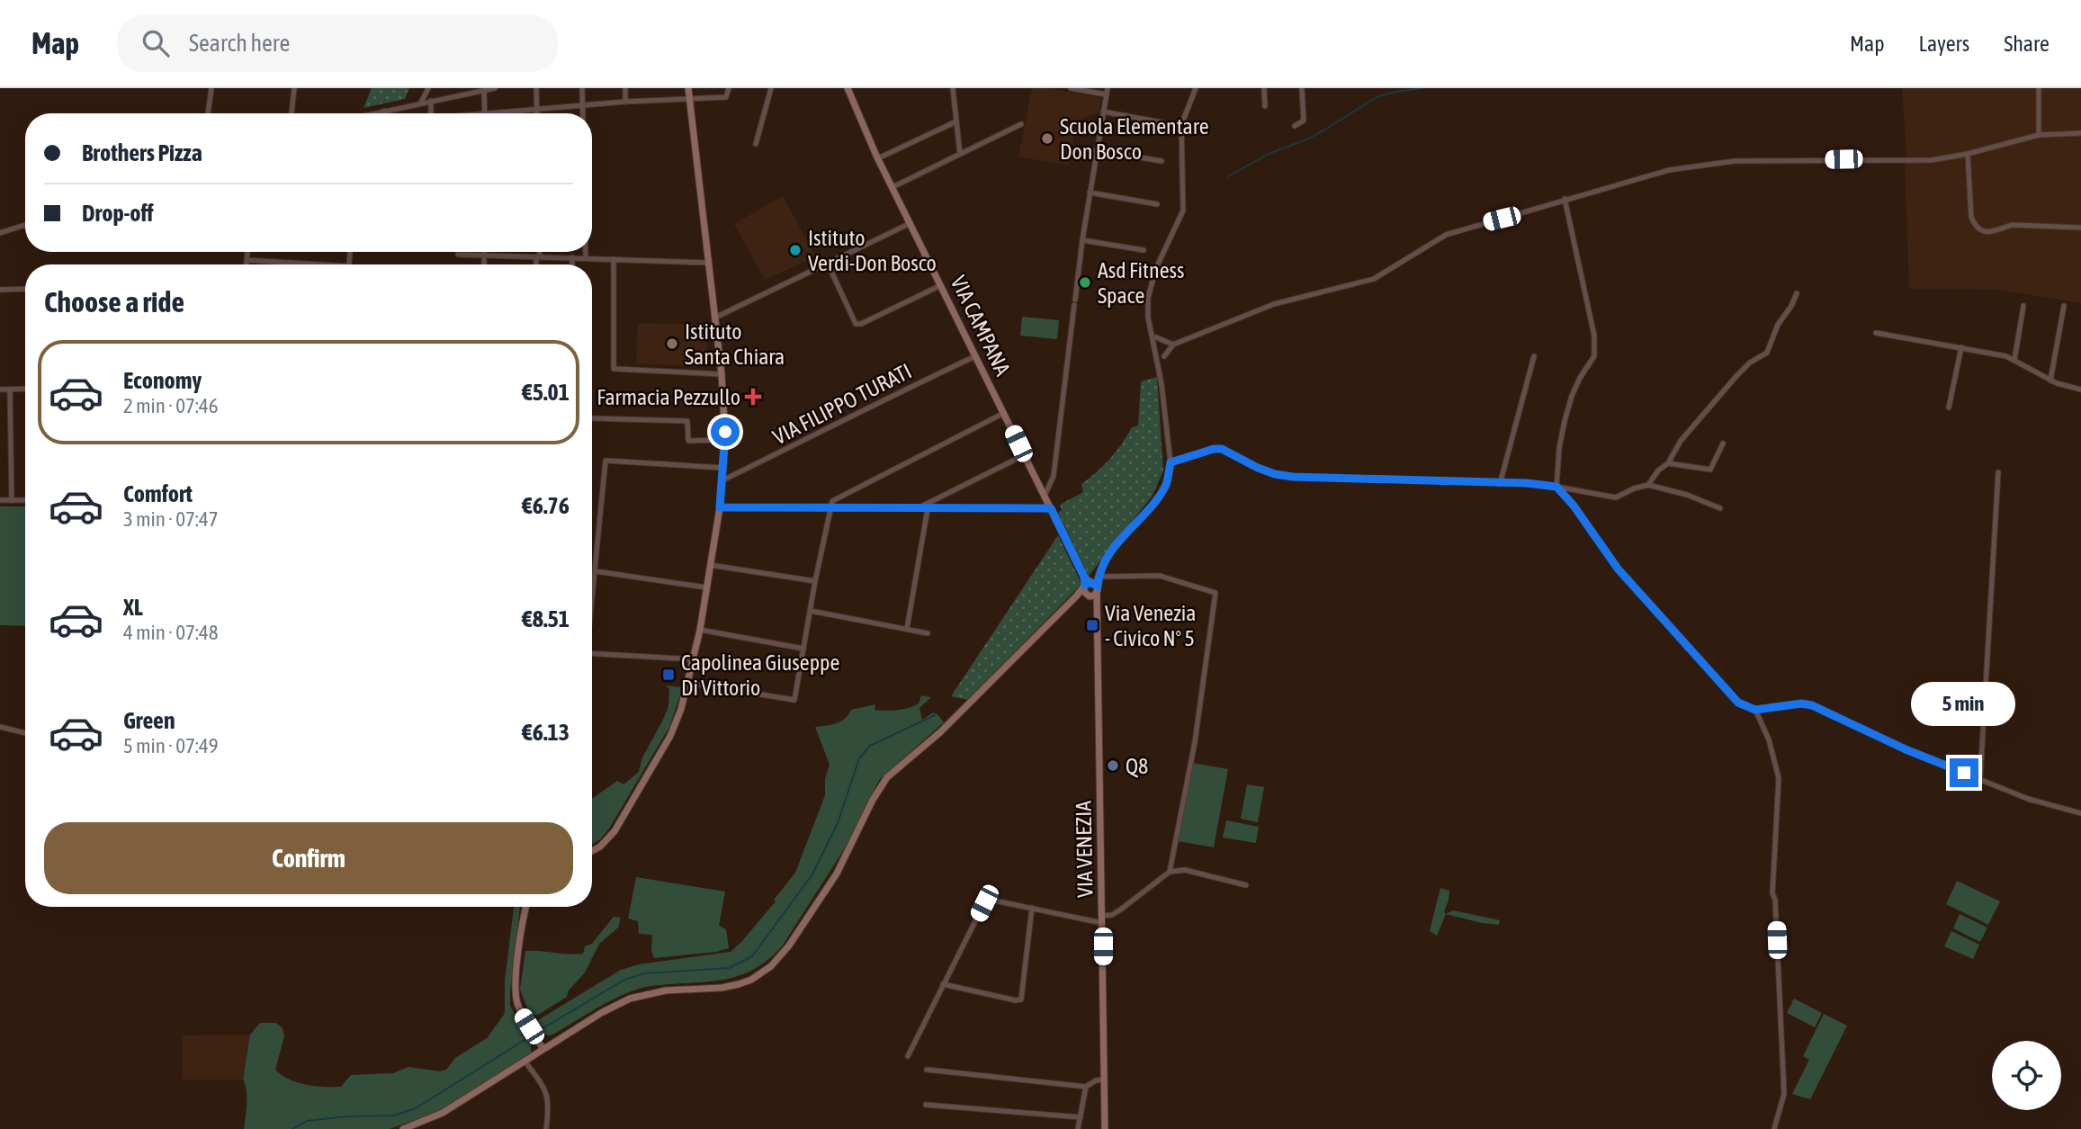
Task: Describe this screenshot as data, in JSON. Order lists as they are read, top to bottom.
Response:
{
  "streets": {
    "street": ["VIA CAMPANA", "VIA FILIPPO TURATI", "VIA VENEZIA"]
  },
  "crossings": [
    ["VIA CAMPANA", "VIA FILIPPO TURATI"],
    ["VIA CAMPANA", "VIA VENEZIA"]
  ],
  "places": {
    "other": [
      "Scuola Elementare Don Bosco",
      "Istituto Verdi-Don Bosco",
      "Asd Fitness Space",
      "Istituto Santa Chiara",
      "Q8"
    ],
    "health": ["Farmacia Pezzullo"],
    "transit": ["Via Venezia - Civico N° 5", "Capolinea Giuseppe Di Vittorio"]
  },
  "page": {
    "header": "Map",
    "search": "Search here",
    "nav": ["Map", "Layers", "Share"],
    "banner": ["Brothers Pizza", "Drop-off"],
    "heading": "Choose a ride",
    "list": [
      {
        "name": "Economy",
        "note": "2 min · 07:46",
        "value": "€5.01"
      },
      {
        "name": "Comfort",
        "note": "3 min · 07:47",
        "value": "€6.76"
      },
      {
        "name": "XL",
        "note": "4 min · 07:48",
        "value": "€8.51"
      },
      {
        "name": "Green",
        "note": "5 min · 07:49",
        "value": "€6.13"
      }
    ],
    "bubble": "5 min",
    "buttons": "Confirm"
  }
}
